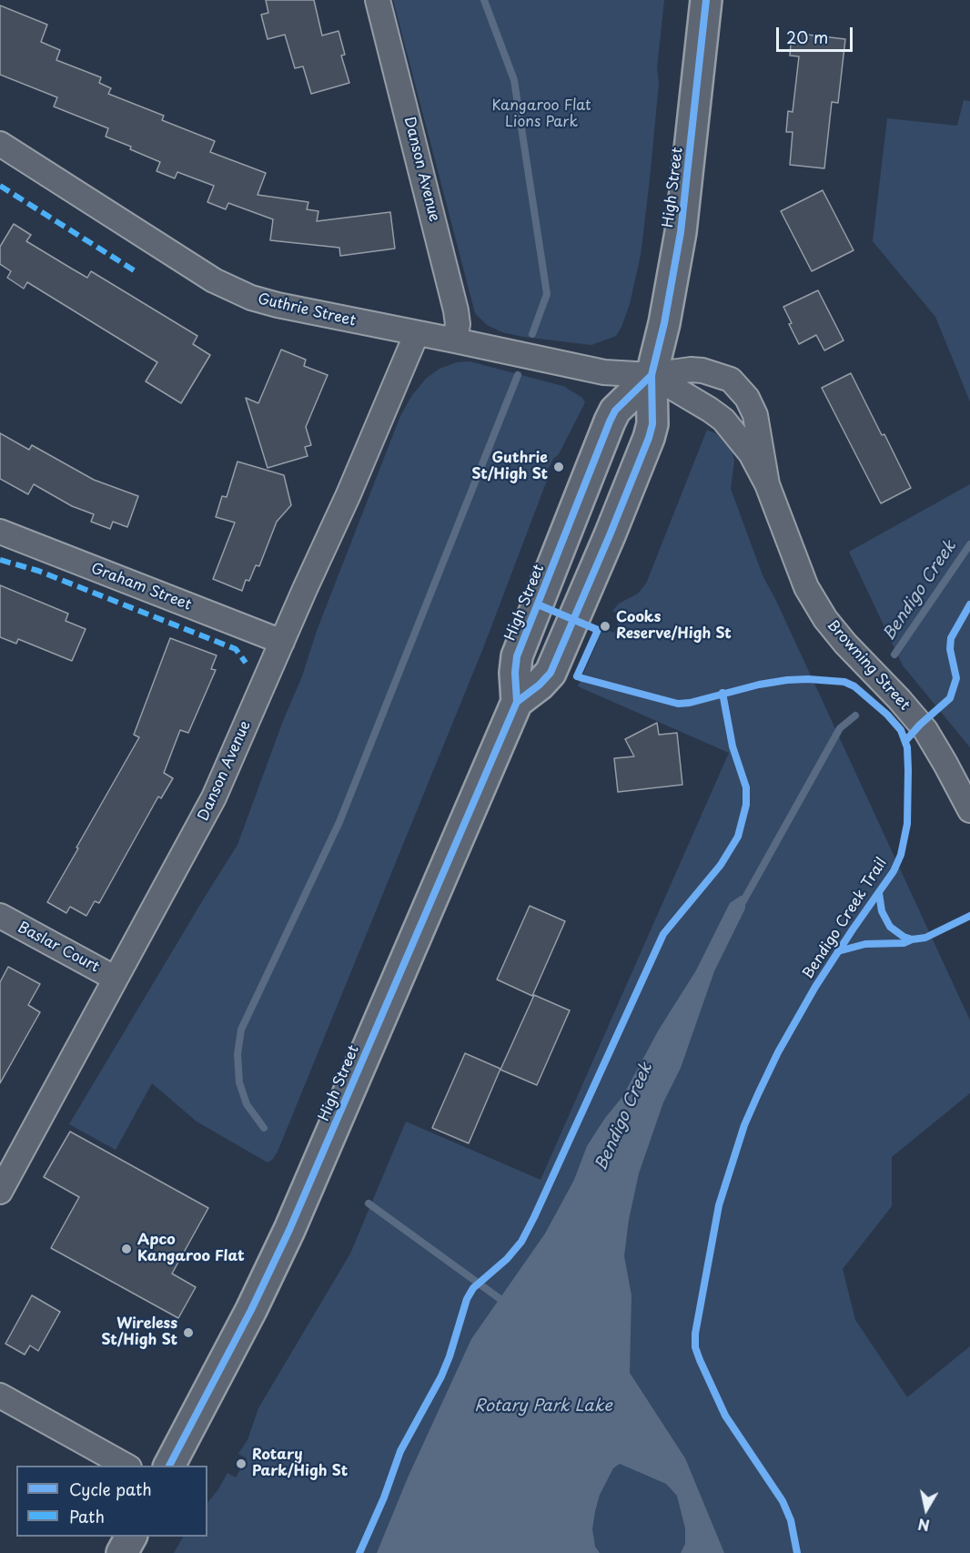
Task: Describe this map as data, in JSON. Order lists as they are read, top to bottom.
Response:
{
  "streets": {
    "highway": ["High Street"],
    "street": [
      "Danson Avenue",
      "Guthrie Street",
      "Graham Street",
      "Browning Street",
      "Baslar Court"
    ],
    "cycle path": ["Bendigo Creek Trail"]
  },
  "crossings": [
    ["Danson Avenue", "Guthrie Street"],
    ["Danson Avenue", "Graham Street"],
    ["Danson Avenue", "Baslar Court"],
    ["High Street", "Guthrie Street"],
    ["High Street", "Browning Street"],
    ["Guthrie Street", "Browning Street"]
  ],
  "water": ["Bendigo Creek", "Rotary Park Lake"],
  "parks": ["Kangaroo Flat Lions Park"],
  "places": [
    "Guthrie St/High St",
    "Cooks Reserve/High St",
    "Apco Kangaroo Flat",
    "Wireless St/High St",
    "Rotary Park/High St"
  ],
  "legend": ["Cycle path", "Path"],
  "scale_bar": "20 m",
  "north": "bottom"
}
